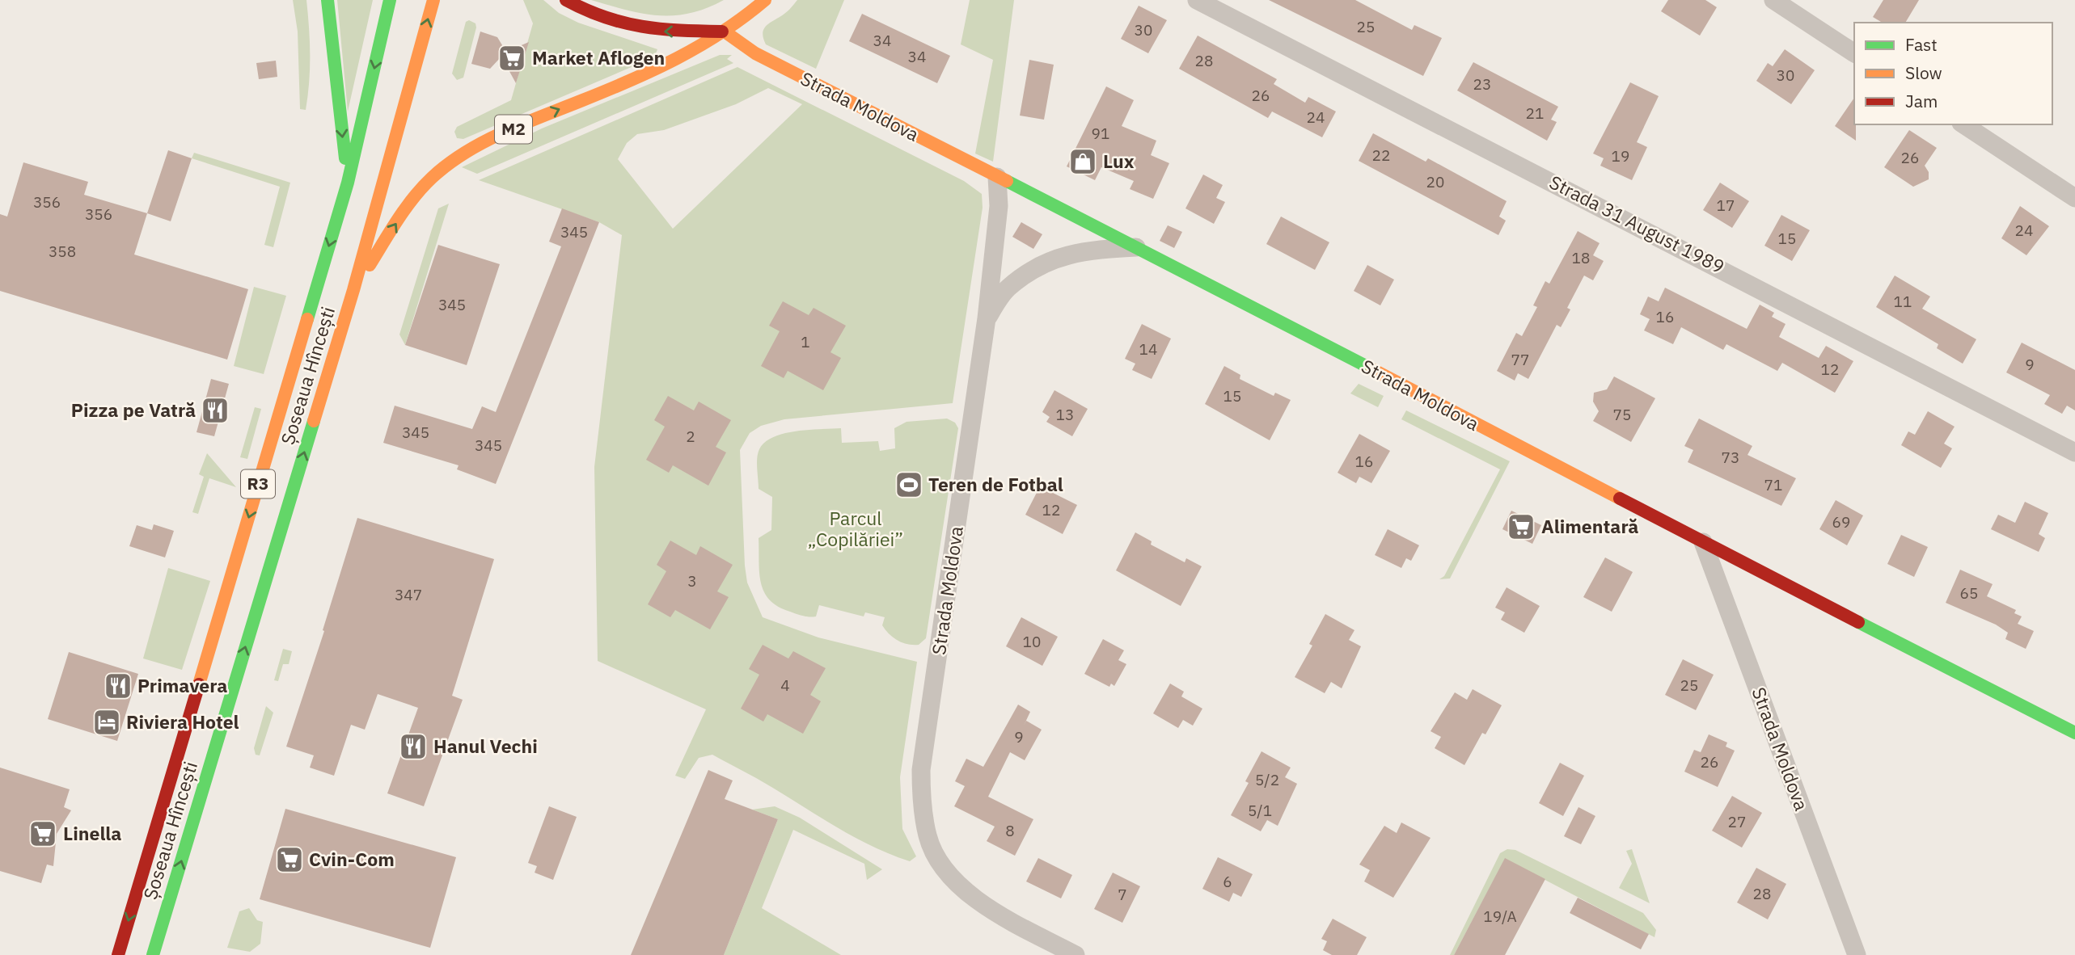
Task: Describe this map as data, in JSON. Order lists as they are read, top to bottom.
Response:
{
  "streets": {
    "main road": [
      "Strada Moldova",
      "M2",
      "Șoseaua Hîncești",
      "R3"
    ],
    "street": ["Strada 31 August 1989"]
  },
  "crossings": [
    ["Strada Moldova", "M2"],
    ["M2", "Șoseaua Hîncești"]
  ],
  "parks": ["Parcul „Copilăriei”"],
  "places": {
    "supermarket": [
      "Market Aflogen",
      "Alimentară",
      "Linella",
      "Cvin-Com"
    ],
    "shop": ["Lux"],
    "restaurant": ["Pizza pe Vatră", "Primavera", "Hanul Vechi"],
    "sports": ["Teren de Fotbal"],
    "hotel": ["Riviera Hotel"]
  },
  "house_numbers": [
    "25",
    "30",
    "34",
    "34",
    "28",
    "30",
    "23",
    "26",
    "21",
    "24",
    "91",
    "22",
    "19",
    "26",
    "20",
    "356",
    "17",
    "356",
    "24",
    "345",
    "15",
    "358",
    "18",
    "11",
    "345",
    "16",
    "1",
    "14",
    "77",
    "9",
    "12",
    "15",
    "13",
    "75",
    "345",
    "2",
    "345",
    "73",
    "16",
    "71",
    "12",
    "69",
    "3",
    "65",
    "347",
    "10",
    "4",
    "25",
    "9",
    "26",
    "5/2",
    "5/1",
    "27",
    "8",
    "6",
    "28",
    "7",
    "19/A"
  ],
  "legend": ["Fast", "Slow", "Jam"]
}
